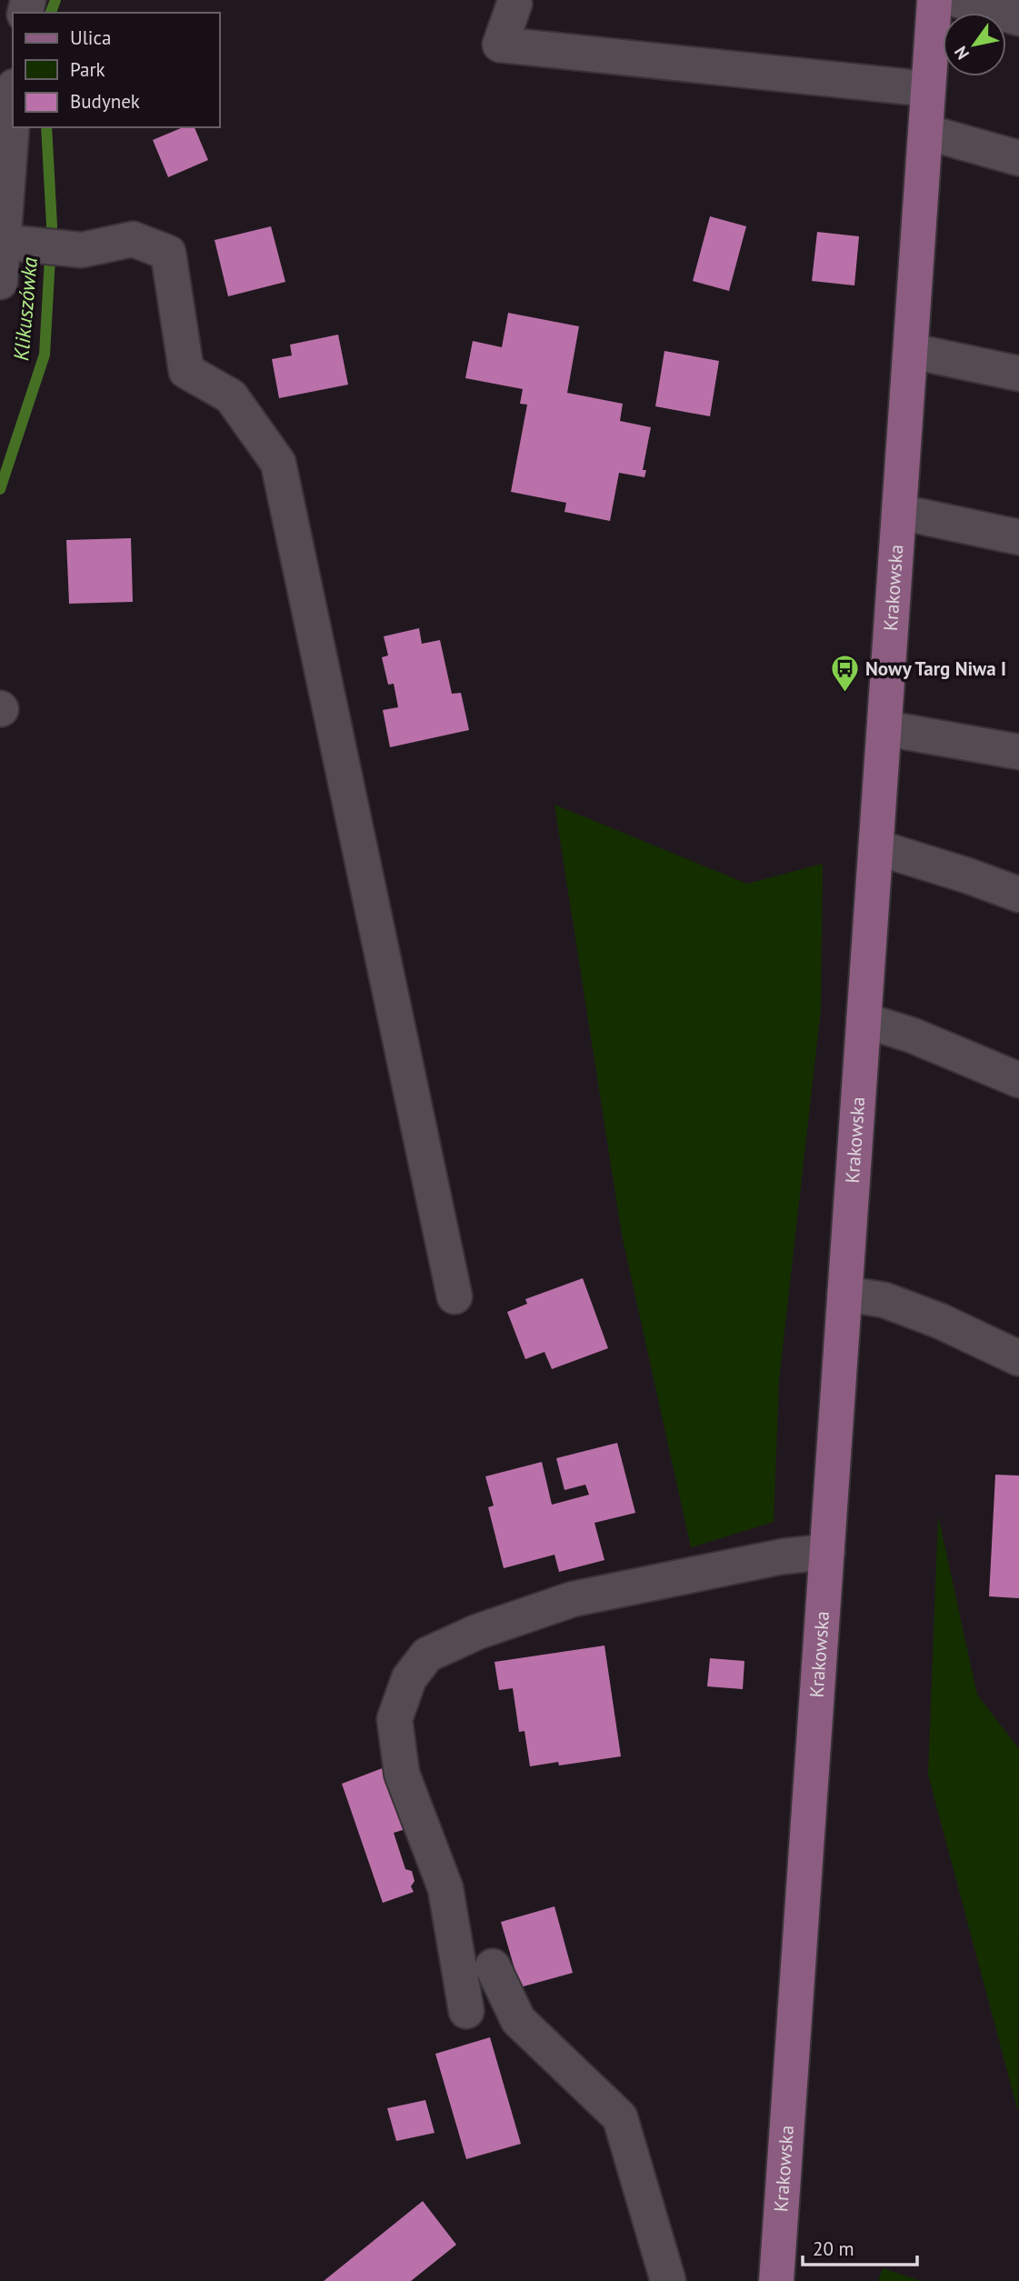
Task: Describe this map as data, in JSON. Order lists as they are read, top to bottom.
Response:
{
  "streets": {
    "main road": ["Krakowska"]
  },
  "water": ["Klikuszówka"],
  "places": {
    "bus stop": ["Nowy Targ Niwa I"]
  },
  "legend": ["Ulica", "Park", "Budynek"],
  "scale_bar": "20 m",
  "north": "bottom left"
}
